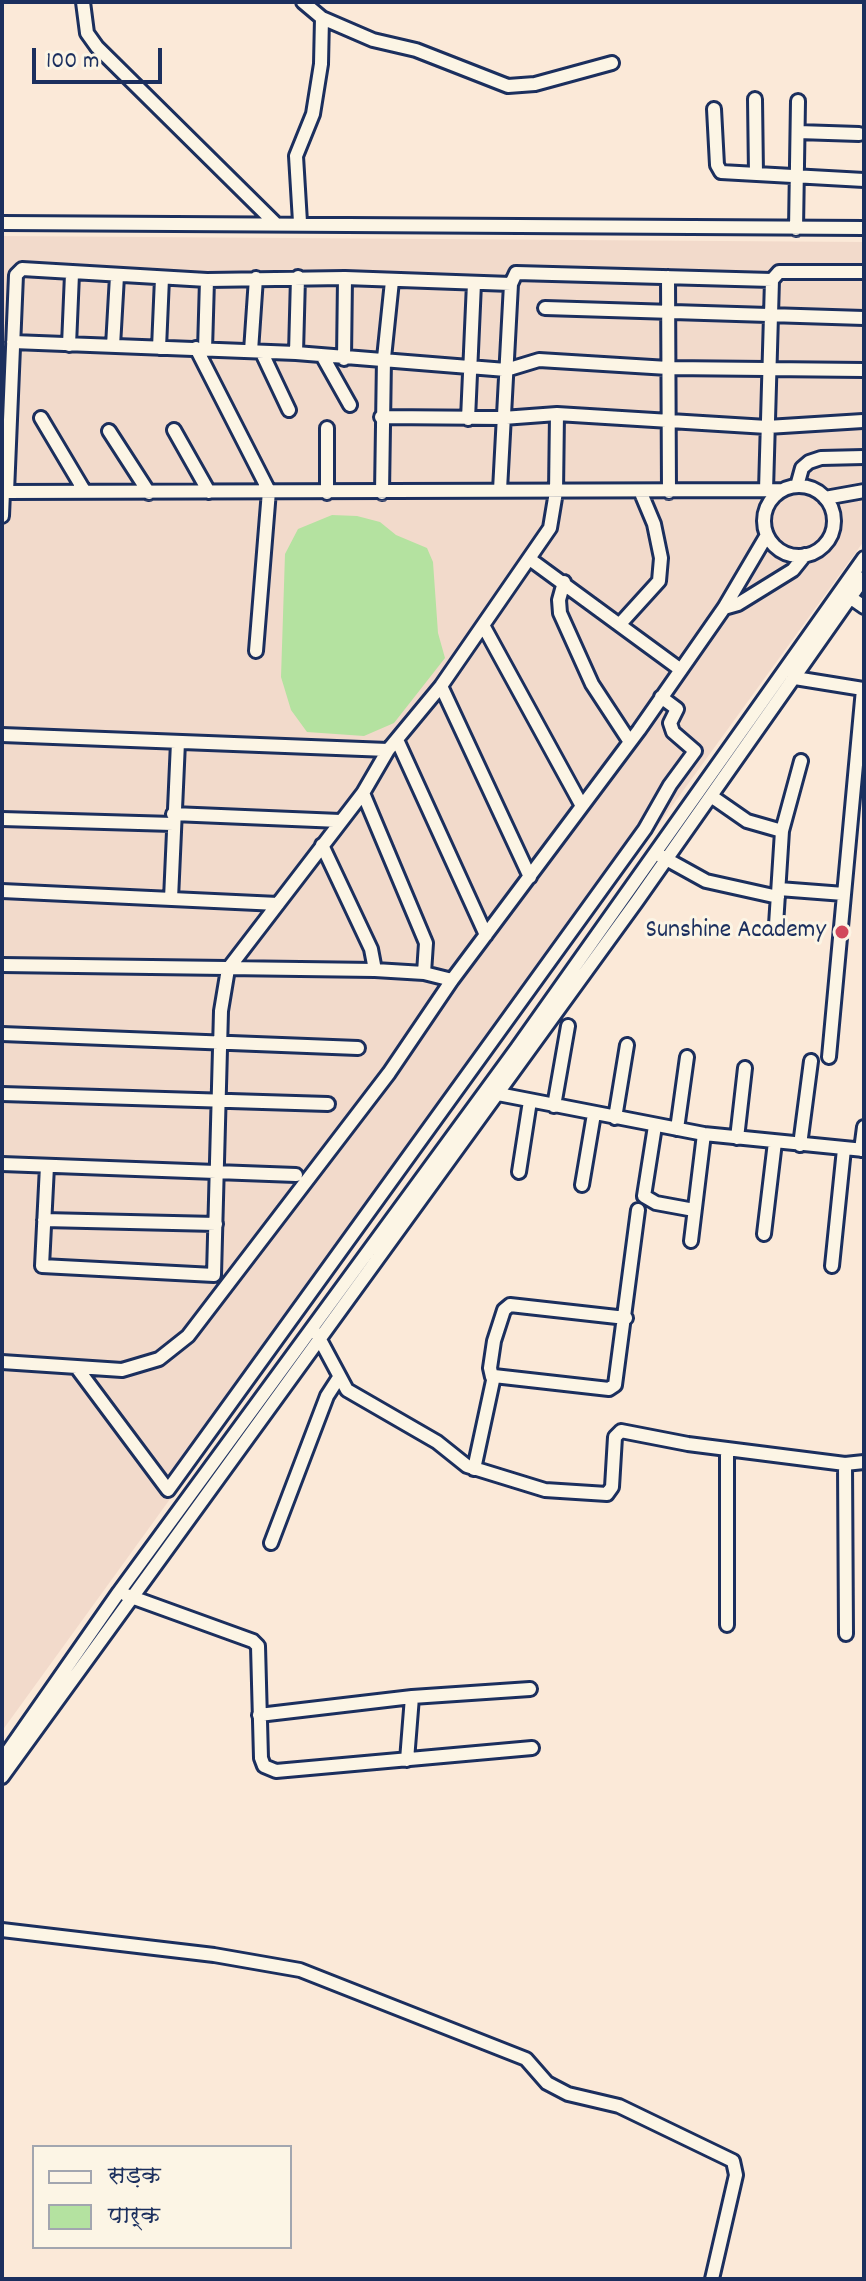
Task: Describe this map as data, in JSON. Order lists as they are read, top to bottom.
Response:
{
  "places": ["Sunshine Academy"],
  "legend": ["सड़क", "पार्क"],
  "scale_bar": "100 m"
}
